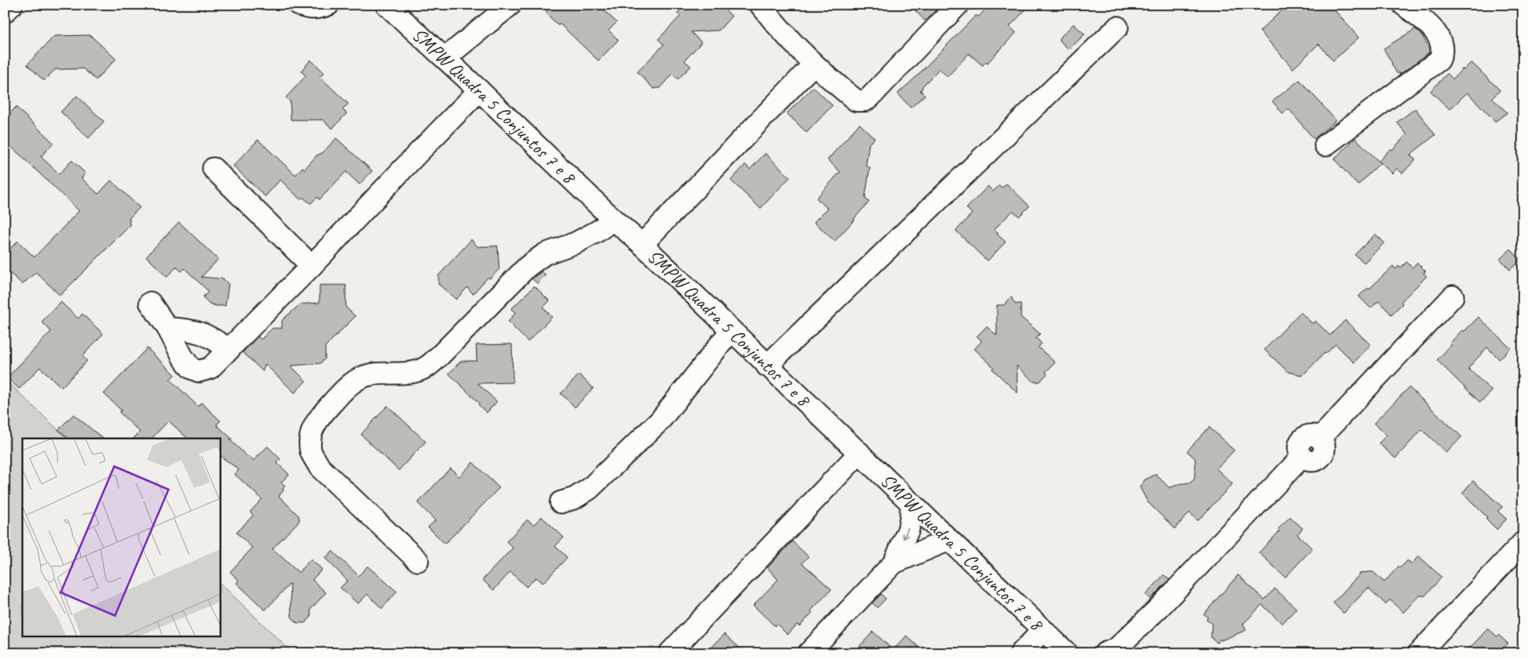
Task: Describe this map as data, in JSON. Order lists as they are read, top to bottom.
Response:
{
  "streets": {
    "street": ["SMPW Quadra 5 Conjuntos 7 e 8"]
  }
}
